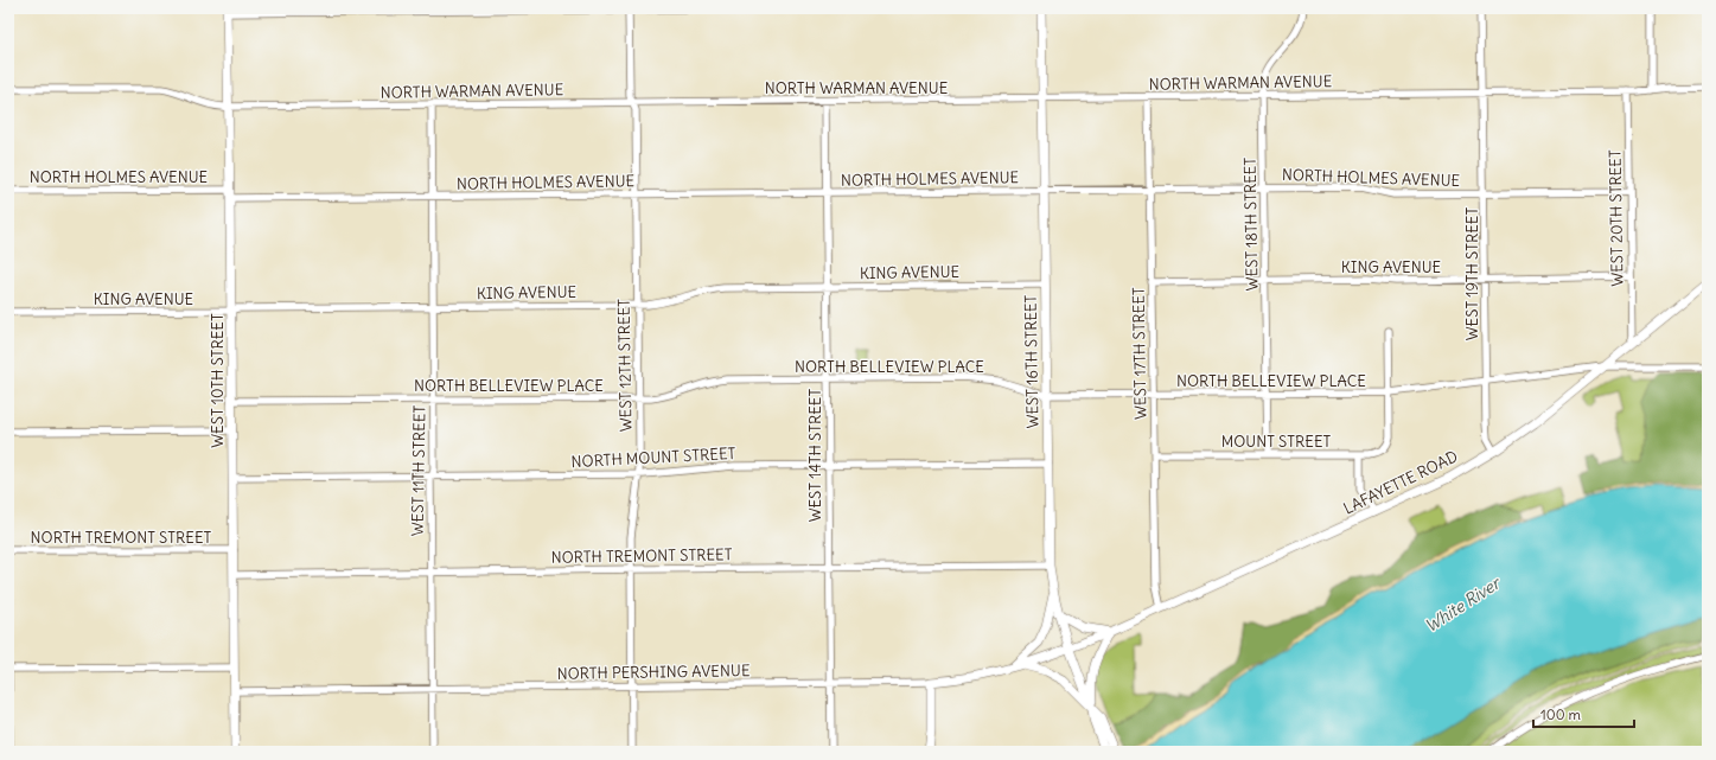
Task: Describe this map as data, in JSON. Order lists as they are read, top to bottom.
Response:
{
  "streets": {
    "main road": [
      "WEST 16TH STREET",
      "WEST 10TH STREET",
      "LAFAYETTE ROAD",
      "NORTH PERSHING AVENUE"
    ],
    "street": [
      "NORTH WARMAN AVENUE",
      "NORTH HOLMES AVENUE",
      "WEST 20TH STREET",
      "WEST 18TH STREET",
      "KING AVENUE",
      "WEST 19TH STREET",
      "WEST 17TH STREET",
      "WEST 12TH STREET",
      "NORTH BELLEVIEW PLACE",
      "MOUNT STREET",
      "WEST 14TH STREET",
      "NORTH MOUNT STREET",
      "WEST 11TH STREET",
      "NORTH TREMONT STREET"
    ]
  },
  "crossings": [
    ["NORTH WARMAN AVENUE", "WEST 20TH STREET"],
    ["NORTH WARMAN AVENUE", "WEST 18TH STREET"],
    ["NORTH WARMAN AVENUE", "WEST 19TH STREET"],
    ["NORTH WARMAN AVENUE", "WEST 17TH STREET"],
    ["NORTH WARMAN AVENUE", "WEST 16TH STREET"],
    ["NORTH WARMAN AVENUE", "WEST 12TH STREET"],
    ["NORTH WARMAN AVENUE", "WEST 10TH STREET"],
    ["NORTH WARMAN AVENUE", "WEST 14TH STREET"],
    ["NORTH WARMAN AVENUE", "WEST 11TH STREET"],
    ["NORTH HOLMES AVENUE", "WEST 20TH STREET"],
    ["NORTH HOLMES AVENUE", "WEST 18TH STREET"],
    ["NORTH HOLMES AVENUE", "WEST 19TH STREET"],
    ["NORTH HOLMES AVENUE", "WEST 17TH STREET"],
    ["NORTH HOLMES AVENUE", "WEST 16TH STREET"],
    ["NORTH HOLMES AVENUE", "WEST 12TH STREET"],
    ["NORTH HOLMES AVENUE", "WEST 10TH STREET"],
    ["NORTH HOLMES AVENUE", "WEST 14TH STREET"],
    ["NORTH HOLMES AVENUE", "WEST 11TH STREET"],
    ["WEST 20TH STREET", "KING AVENUE"],
    ["WEST 20TH STREET", "LAFAYETTE ROAD"],
    ["WEST 18TH STREET", "KING AVENUE"],
    ["WEST 18TH STREET", "NORTH BELLEVIEW PLACE"],
    ["WEST 18TH STREET", "MOUNT STREET"],
    ["KING AVENUE", "WEST 19TH STREET"],
    ["KING AVENUE", "WEST 17TH STREET"],
    ["KING AVENUE", "WEST 16TH STREET"],
    ["KING AVENUE", "WEST 12TH STREET"],
    ["KING AVENUE", "WEST 10TH STREET"],
    ["KING AVENUE", "WEST 14TH STREET"],
    ["KING AVENUE", "WEST 11TH STREET"],
    ["WEST 19TH STREET", "NORTH BELLEVIEW PLACE"],
    ["WEST 19TH STREET", "LAFAYETTE ROAD"],
    ["WEST 17TH STREET", "NORTH BELLEVIEW PLACE"],
    ["WEST 17TH STREET", "MOUNT STREET"],
    ["WEST 17TH STREET", "LAFAYETTE ROAD"],
    ["WEST 16TH STREET", "NORTH BELLEVIEW PLACE"],
    ["WEST 16TH STREET", "NORTH MOUNT STREET"],
    ["WEST 16TH STREET", "LAFAYETTE ROAD"],
    ["WEST 16TH STREET", "NORTH TREMONT STREET"],
    ["WEST 16TH STREET", "NORTH PERSHING AVENUE"],
    ["WEST 12TH STREET", "NORTH BELLEVIEW PLACE"],
    ["WEST 12TH STREET", "NORTH MOUNT STREET"],
    ["WEST 12TH STREET", "NORTH TREMONT STREET"],
    ["WEST 12TH STREET", "NORTH PERSHING AVENUE"],
    ["NORTH BELLEVIEW PLACE", "WEST 10TH STREET"],
    ["NORTH BELLEVIEW PLACE", "MOUNT STREET"],
    ["NORTH BELLEVIEW PLACE", "WEST 14TH STREET"],
    ["NORTH BELLEVIEW PLACE", "WEST 11TH STREET"],
    ["NORTH BELLEVIEW PLACE", "LAFAYETTE ROAD"],
    ["WEST 10TH STREET", "NORTH MOUNT STREET"],
    ["WEST 10TH STREET", "NORTH TREMONT STREET"],
    ["WEST 10TH STREET", "NORTH PERSHING AVENUE"],
    ["WEST 14TH STREET", "NORTH MOUNT STREET"],
    ["WEST 14TH STREET", "NORTH TREMONT STREET"],
    ["WEST 14TH STREET", "NORTH PERSHING AVENUE"],
    ["NORTH MOUNT STREET", "WEST 11TH STREET"],
    ["WEST 11TH STREET", "NORTH TREMONT STREET"],
    ["WEST 11TH STREET", "NORTH PERSHING AVENUE"],
    ["LAFAYETTE ROAD", "NORTH PERSHING AVENUE"]
  ],
  "water": ["White River"],
  "scale_bar": "100 m"
}
